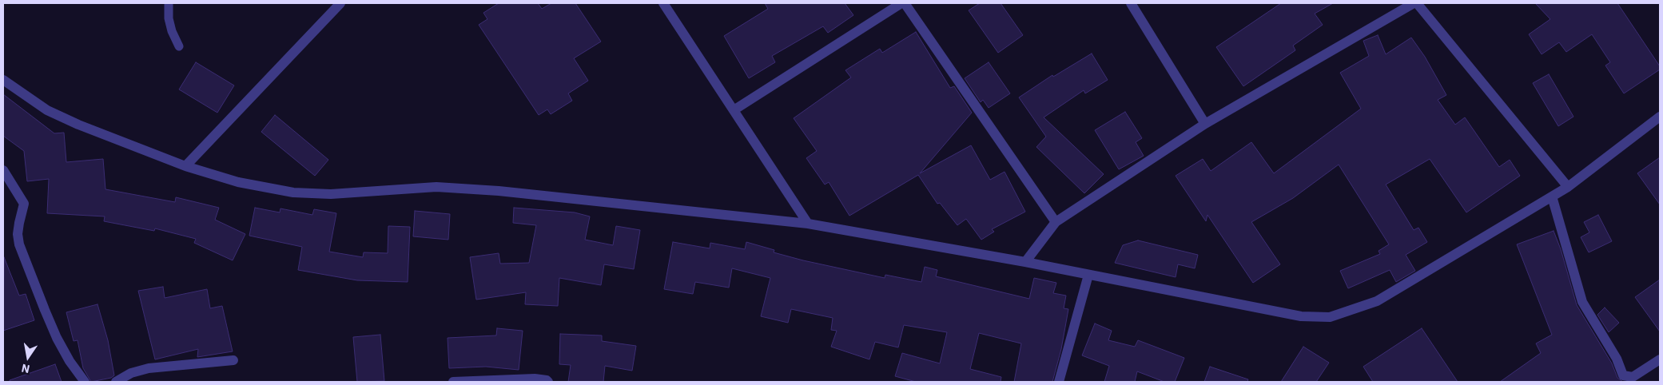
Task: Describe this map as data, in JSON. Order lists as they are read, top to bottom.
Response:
{
  "north": "bottom"
}
